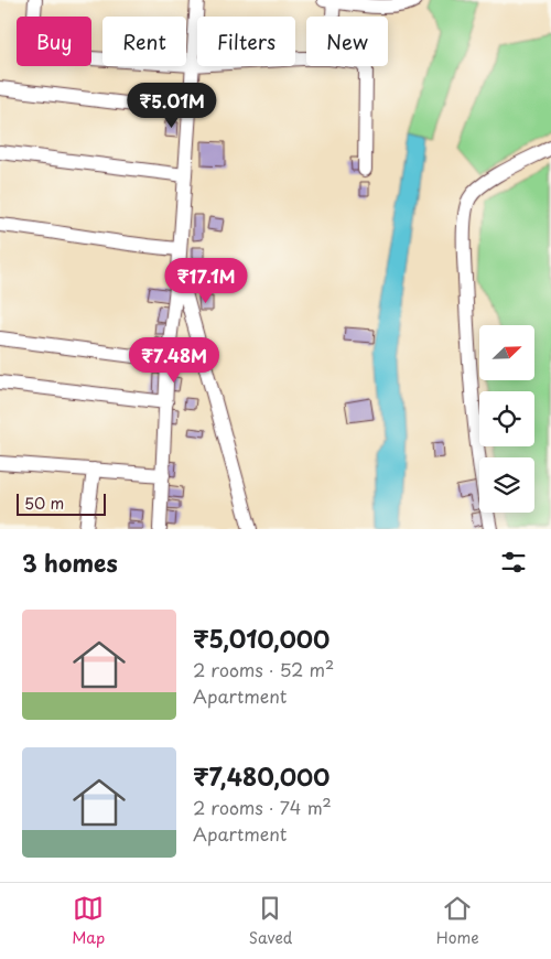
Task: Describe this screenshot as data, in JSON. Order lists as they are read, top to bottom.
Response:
{
  "scale_bar": "50 m",
  "north": "top right",
  "page": {
    "chip": [
      "Buy",
      "Rent",
      "Filters",
      "New"
    ],
    "price": ["₹5.01M", "₹17.1M", "₹7.48M"],
    "scale": "50 m",
    "heading": "3 homes",
    "list": [
      {
        "name": "₹5,010,000",
        "note": "2 rooms · 52 m² · Apartment"
      },
      {
        "name": "₹7,480,000",
        "note": "2 rooms · 74 m² · Apartment"
      }
    ],
    "tabs": ["Map", "Saved", "Home"]
  }
}
